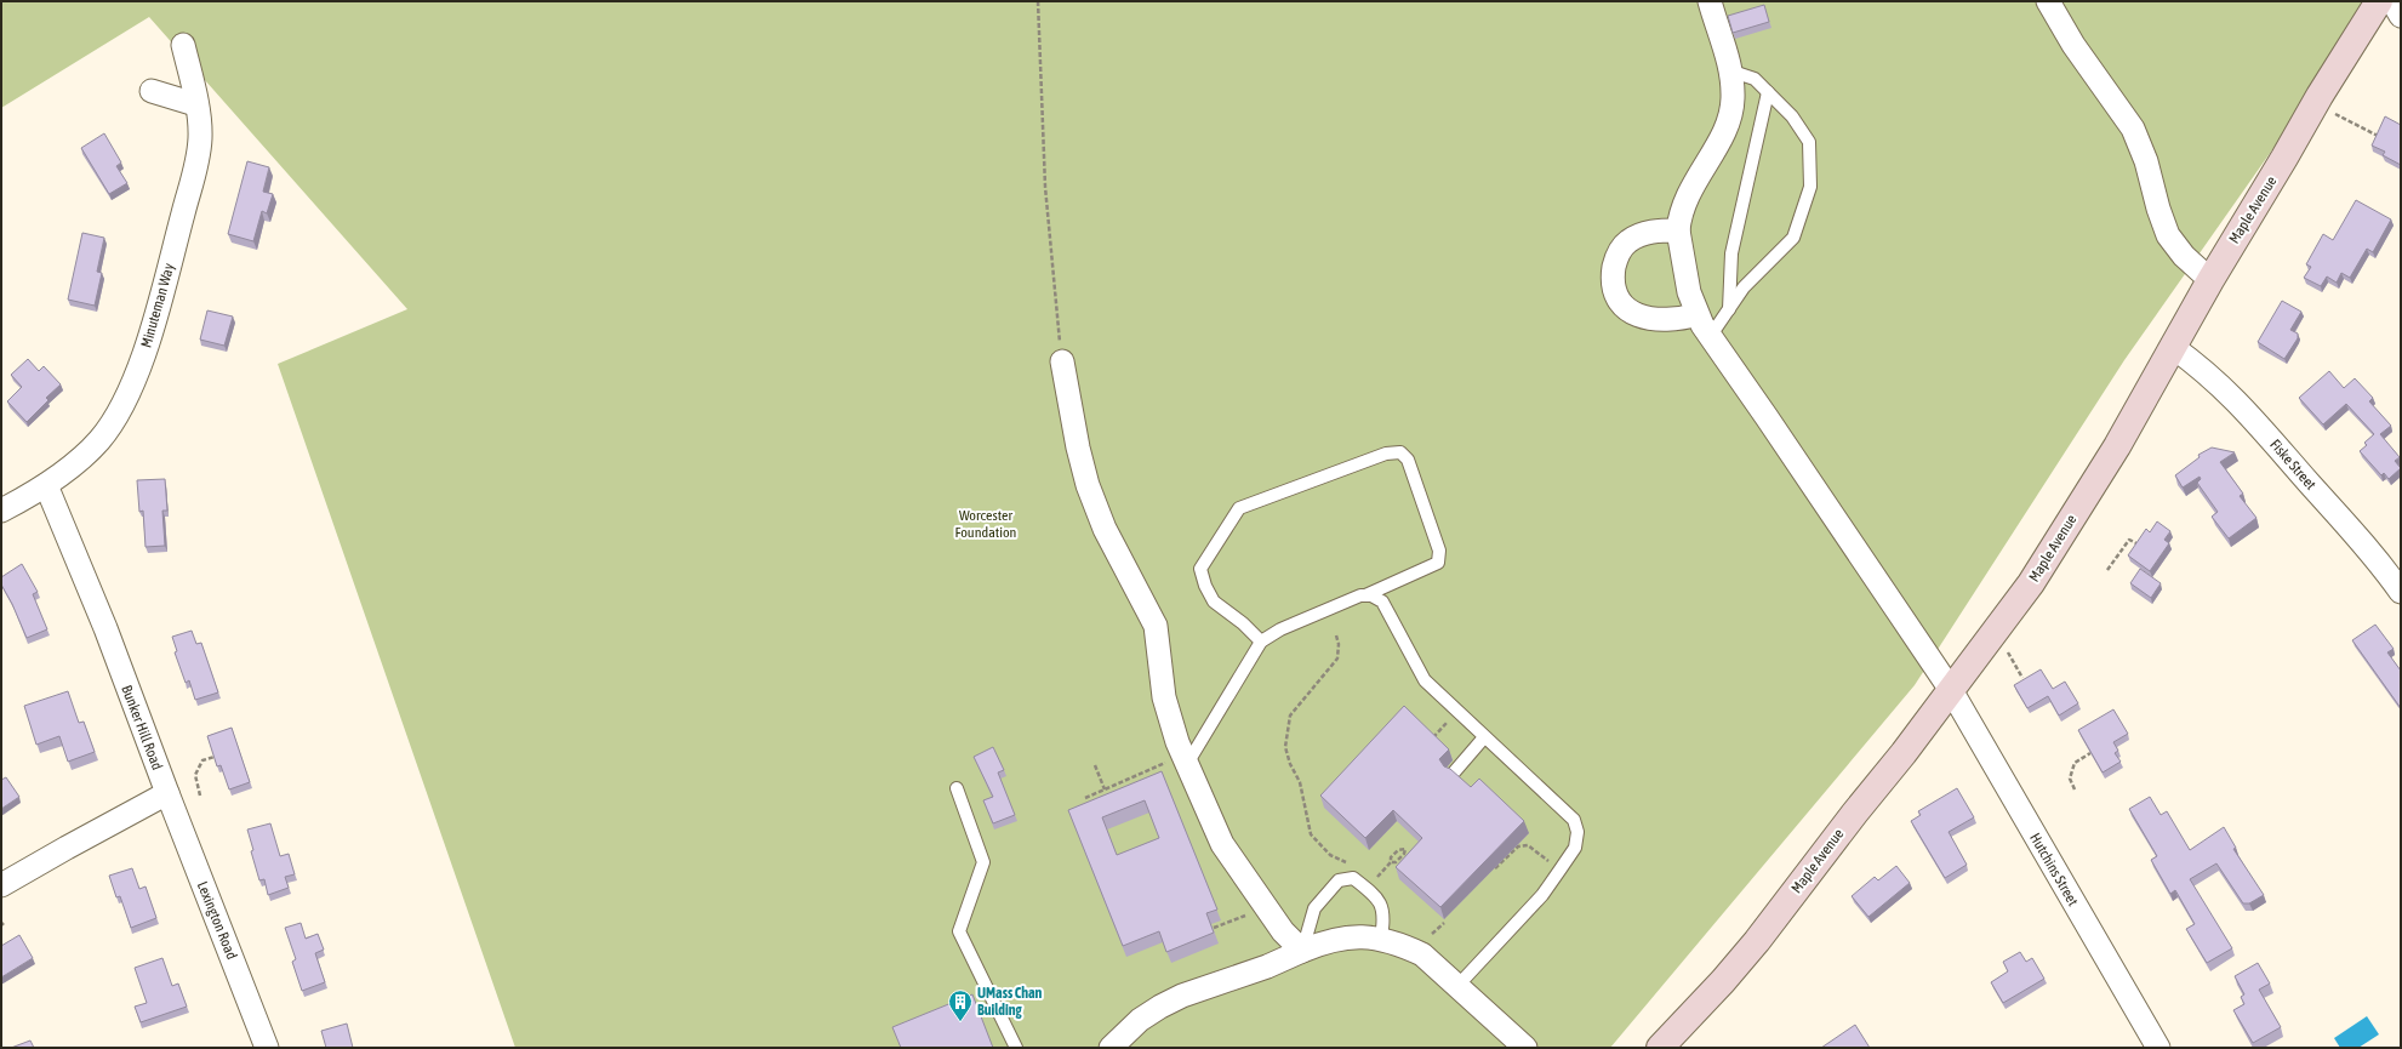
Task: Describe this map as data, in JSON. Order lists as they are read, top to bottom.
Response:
{
  "streets": {
    "main road": ["Maple Avenue"],
    "street": [
      "Minuteman Way",
      "Fiske Street",
      "Bunker Hill Road",
      "Hutchins Street",
      "Lexington Road"
    ]
  },
  "crossings": [
    ["Maple Avenue", "Fiske Street"],
    ["Maple Avenue", "Hutchins Street"],
    ["Minuteman Way", "Bunker Hill Road"],
    ["Bunker Hill Road", "Lexington Road"]
  ],
  "parks": ["Worcester Foundation"],
  "places": {
    "building": ["UMass Chan Building"]
  }
}
